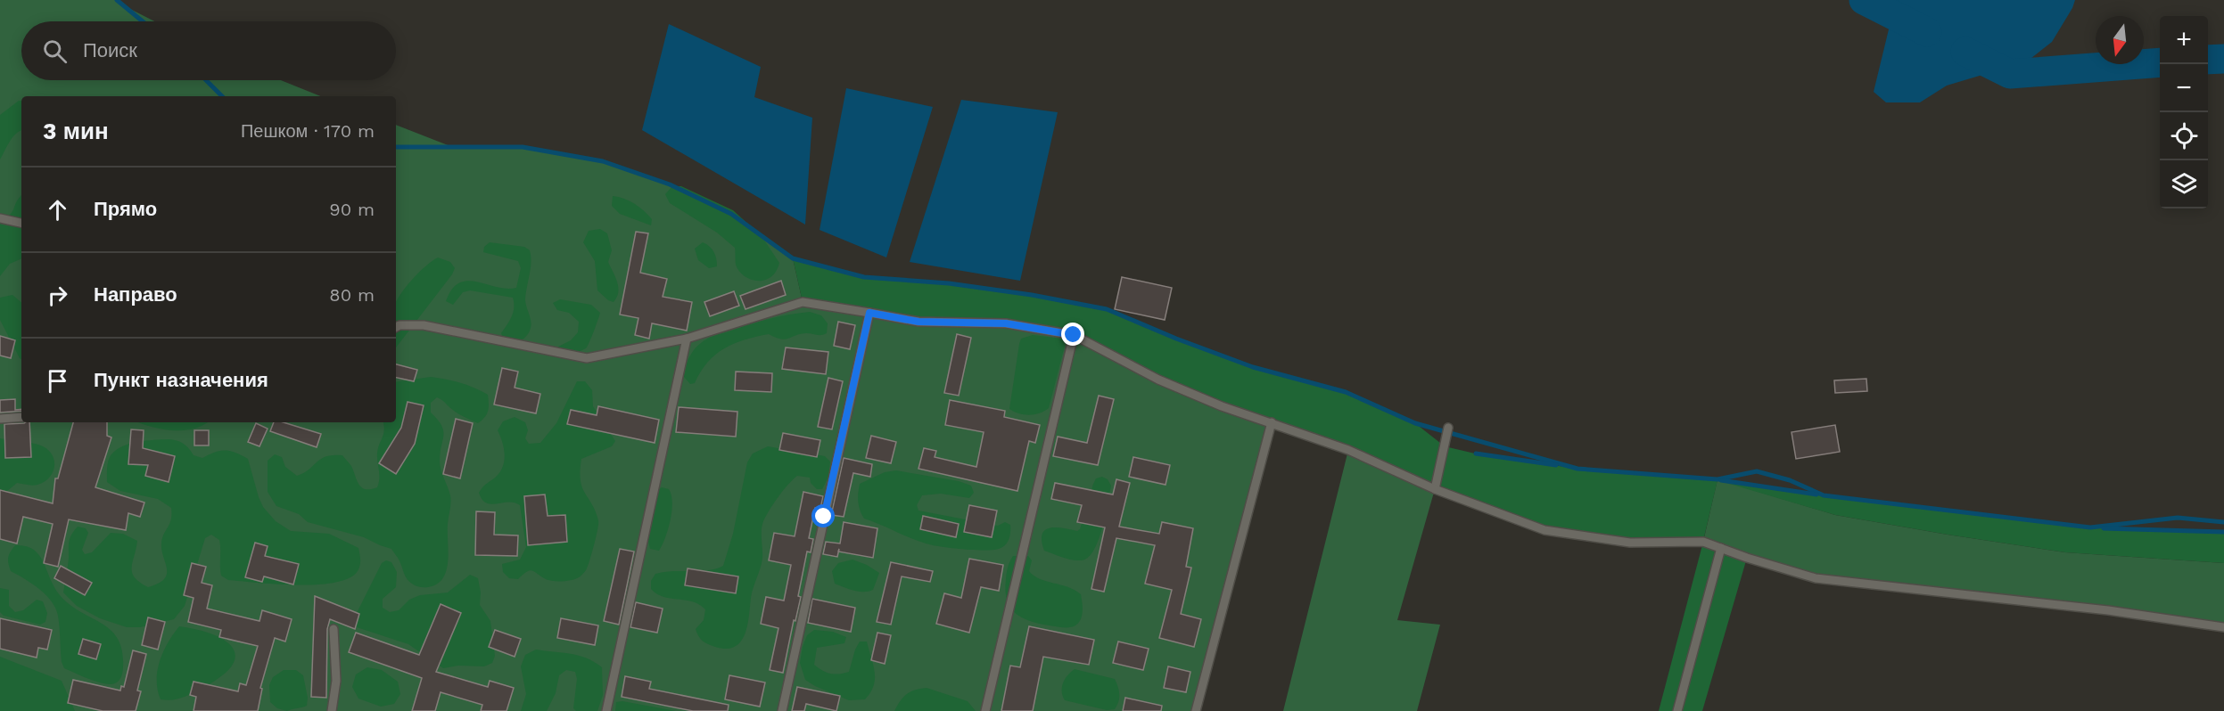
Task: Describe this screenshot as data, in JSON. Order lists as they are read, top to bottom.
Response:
{
  "north": "bottom",
  "page": {
    "map_buttons": ["+", "−"],
    "search": "Поиск",
    "heading": ["3 мин", "Пешком · 170 m"],
    "list": [
      ["Прямо", "90 m"],
      ["Направо", "80 m"],
      "Пункт назначения"
    ]
  }
}
